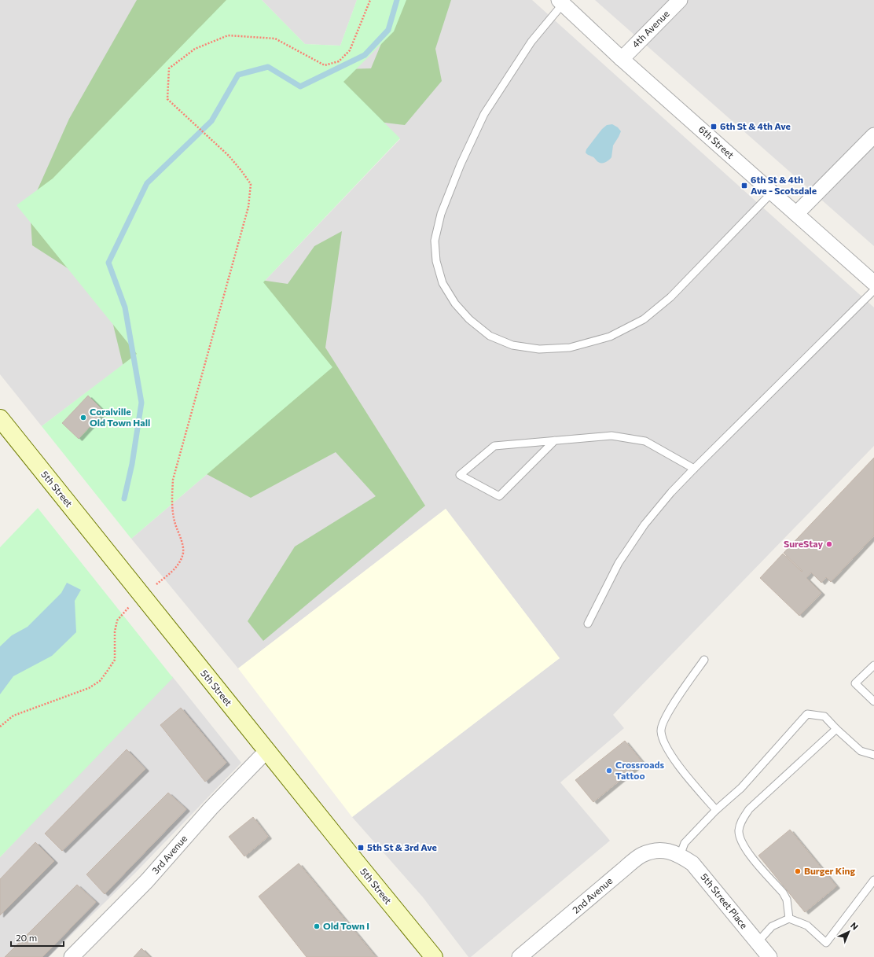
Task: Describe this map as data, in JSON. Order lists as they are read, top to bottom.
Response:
{
  "streets": {
    "street": [
      "4th Avenue",
      "6th Street",
      "5th Street",
      "3rd Avenue",
      "2nd Avenue",
      "5th Street Place"
    ]
  },
  "crossings": [
    ["4th Avenue", "6th Street"],
    ["5th Street", "3rd Avenue"],
    ["2nd Avenue", "5th Street Place"]
  ],
  "places": {
    "transit": ["6th St & 4th Ave", "6th St & 4th Ave - Scotsdale", "5th St & 3rd Ave"],
    "other": [
      "Coralville Old Town Hall",
      "SureStay",
      "Crossroads Tattoo",
      "Burger King",
      "Old Town I"
    ]
  },
  "scale_bar": "20 m",
  "north": "top right"
}
